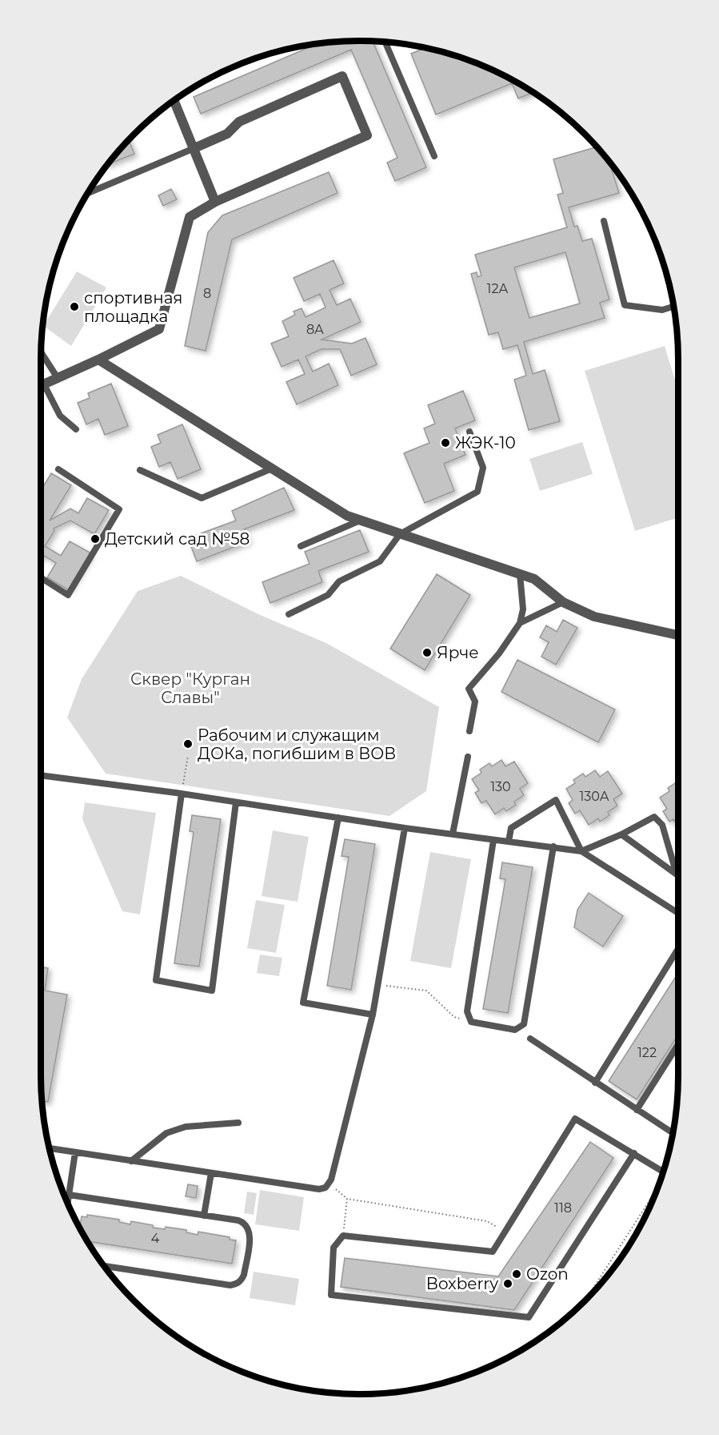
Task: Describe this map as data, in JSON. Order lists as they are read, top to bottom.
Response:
{
  "parks": ["Сквер \"Курган Славы\""],
  "places": [
    "спортивная площадка",
    "ЖЭК-10",
    "Детский сад №58",
    "Ярче",
    "Рабочим и служащим ДОКа, погибшим в ВОВ",
    "Ozon",
    "Boxberry"
  ],
  "house_numbers": [
    "12А",
    "8",
    "8А",
    "130",
    "130А",
    "122",
    "118",
    "4"
  ]
}
